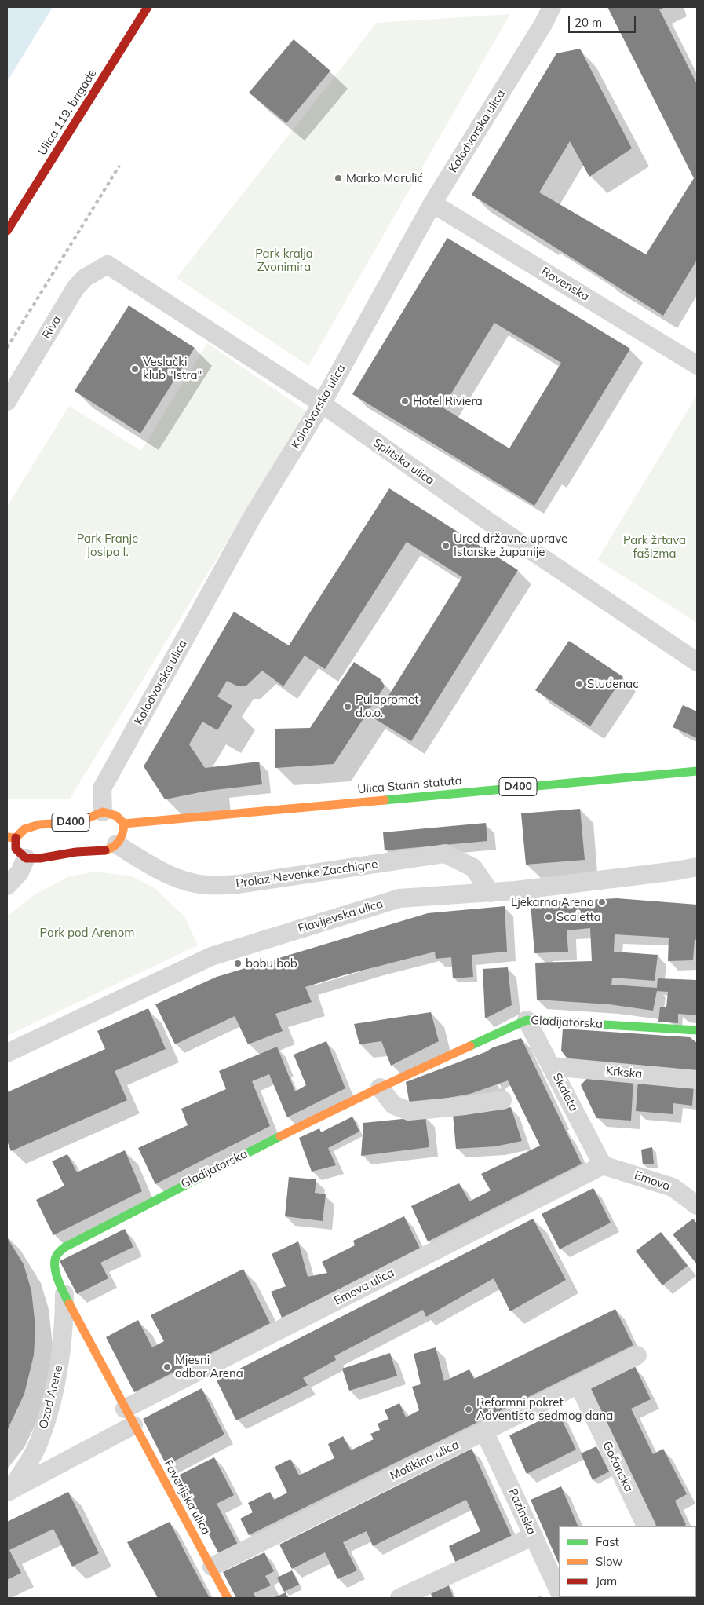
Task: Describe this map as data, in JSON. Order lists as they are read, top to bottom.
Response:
{
  "streets": {
    "main road": [
      "Ulica 119. brigade",
      "Ulica Starih statuta",
      "D400",
      "Gladijatorska",
      "Ozad Arene",
      "Faverijska ulica"
    ],
    "street": [
      "Kolodvorska ulica",
      "Ravenska",
      "Riva",
      "Splitska ulica",
      "Prolaz Nevenke Zacchigne",
      "Flavijevska ulica",
      "Krkska",
      "Skaleta",
      "Emova",
      "Emova ulica",
      "Motikina ulica",
      "Gočanska",
      "Pazinska"
    ]
  },
  "crossings": [
    ["Kolodvorska ulica", "Ravenska"],
    ["Kolodvorska ulica", "Splitska ulica"],
    ["Kolodvorska ulica", "D400"],
    ["Riva", "Splitska ulica"],
    ["Ulica Starih statuta", "D400"],
    ["Prolaz Nevenke Zacchigne", "Flavijevska ulica"],
    ["Gladijatorska", "Skaleta"],
    ["Gladijatorska", "Ozad Arene"],
    ["Krkska", "Skaleta"],
    ["Skaleta", "Emova"],
    ["Skaleta", "Emova ulica"],
    ["Emova", "Emova ulica"],
    ["Emova ulica", "Ozad Arene"],
    ["Emova ulica", "Faverijska ulica"],
    ["Ozad Arene", "Faverijska ulica"],
    ["Motikina ulica", "Gočanska"],
    ["Motikina ulica", "Faverijska ulica"],
    ["Motikina ulica", "Pazinska"]
  ],
  "parks": [
    "Park kralja Zvonimira",
    "Park Franje Josipa I.",
    "Park žrtava fašizma",
    "Park pod Arenom"
  ],
  "places": [
    "Marko Marulić",
    "Veslački klub \"Istra\"",
    "Hotel Riviera",
    "Ured državne uprave Istarske županije",
    "Studenac",
    "Pulapromet d.o.o.",
    "Ljekarna Arena",
    "Scaletta",
    "bobu bob",
    "Mjesni odbor Arena",
    "Reformni pokret Adventista sedmog dana"
  ],
  "legend": ["Fast", "Slow", "Jam"],
  "scale_bar": "20 m"
}
